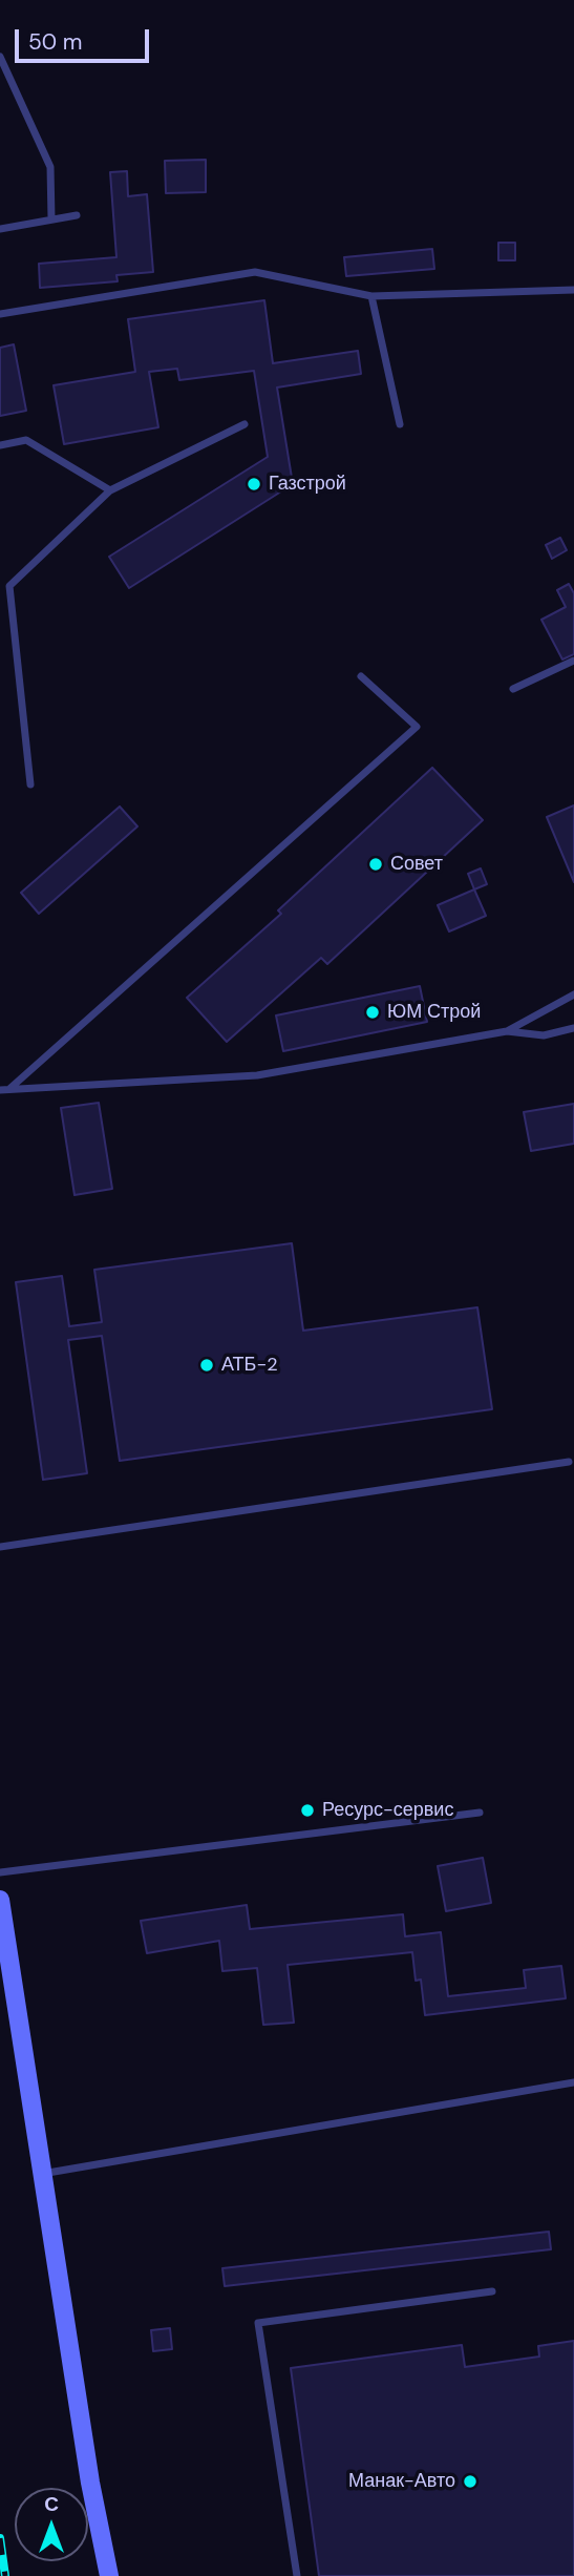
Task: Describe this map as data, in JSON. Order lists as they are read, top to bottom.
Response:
{
  "places": [
    "Газстрой",
    "Совет",
    "ЮМ Строй",
    "АТБ-2",
    "Ресурс-сервис",
    "Манак-Авто"
  ],
  "scale_bar": "50 m",
  "north": "top"
}
